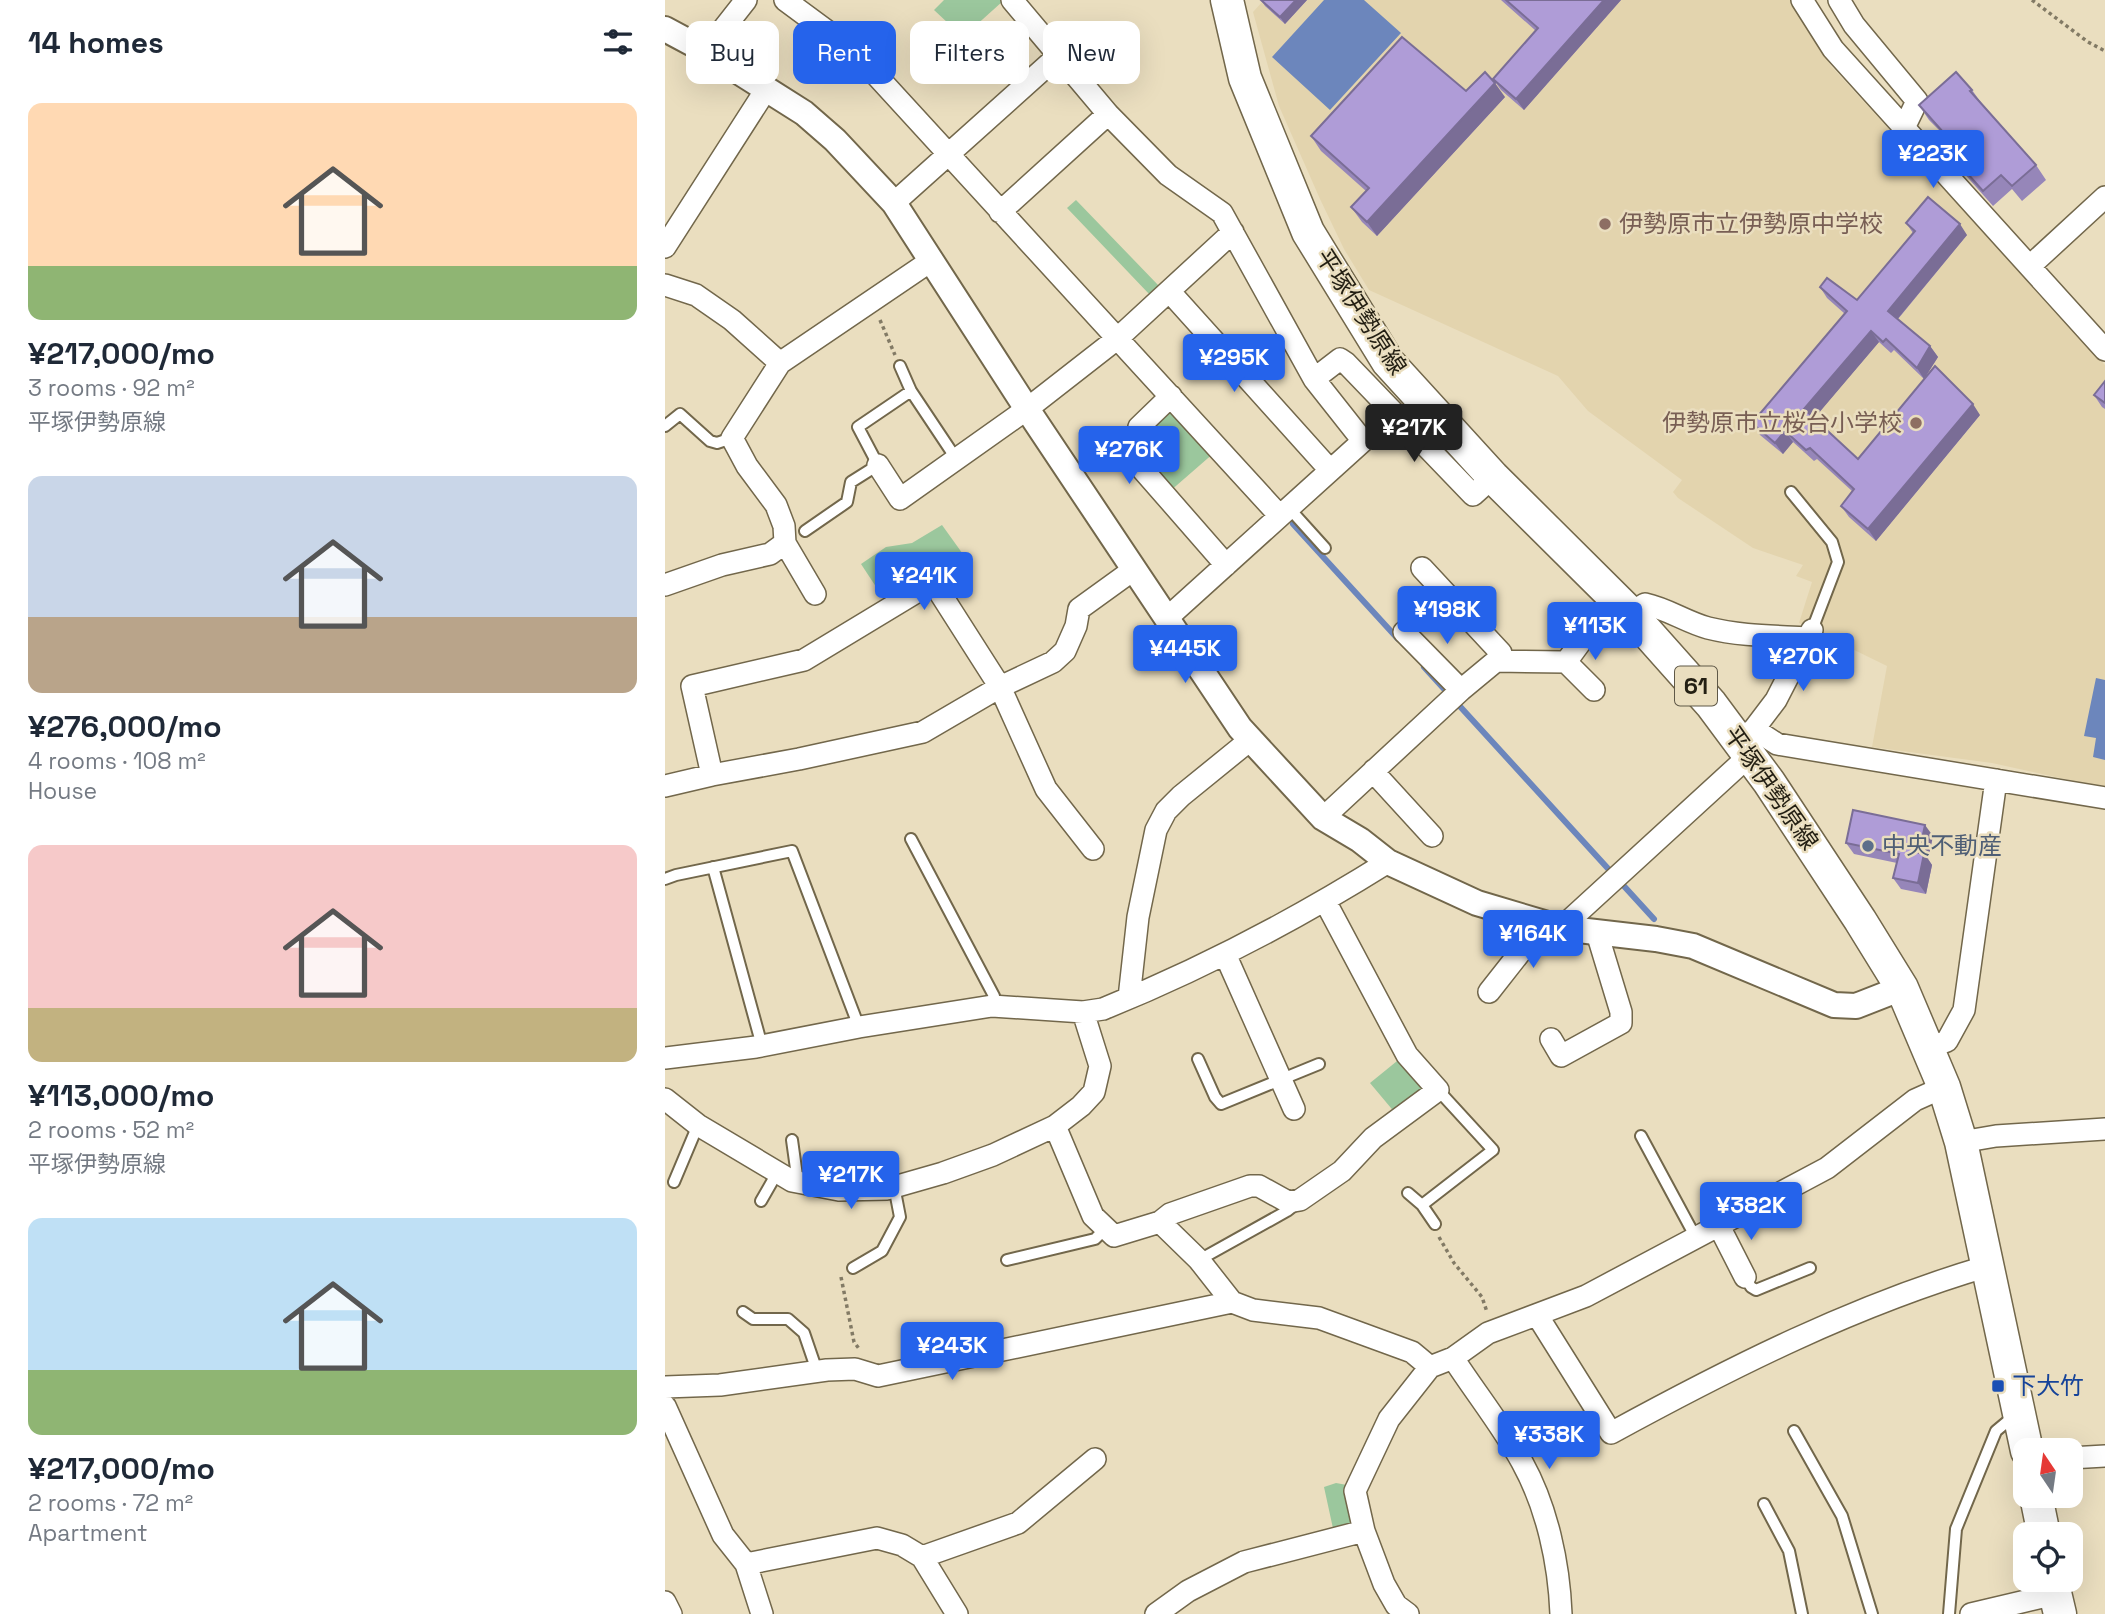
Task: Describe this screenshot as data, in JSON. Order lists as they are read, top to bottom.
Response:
{
  "streets": {
    "main road": ["平塚伊勢原線", "61"]
  },
  "places": {
    "other": ["伊勢原市立伊勢原中学校", "伊勢原市立桜台小学校", "中央不動産"],
    "transit": ["下大竹"]
  },
  "north": "top",
  "page": {
    "heading": "14 homes",
    "chip": [
      "Buy",
      "Rent",
      "Filters",
      "New"
    ],
    "list": [
      {
        "name": "¥217,000/mo",
        "note": "3 rooms · 92 m² · 平塚伊勢原線"
      },
      {
        "name": "¥276,000/mo",
        "note": "4 rooms · 108 m² · House"
      },
      {
        "name": "¥113,000/mo",
        "note": "2 rooms · 52 m² · 平塚伊勢原線"
      },
      {
        "name": "¥217,000/mo",
        "note": "2 rooms · 72 m² · Apartment"
      }
    ],
    "price": [
      "¥223K",
      "¥295K",
      "¥217K",
      "¥276K",
      "¥241K",
      "¥198K",
      "¥113K",
      "¥445K",
      "¥270K",
      "¥164K",
      "¥217K",
      "¥382K",
      "¥243K",
      "¥338K"
    ]
  }
}
